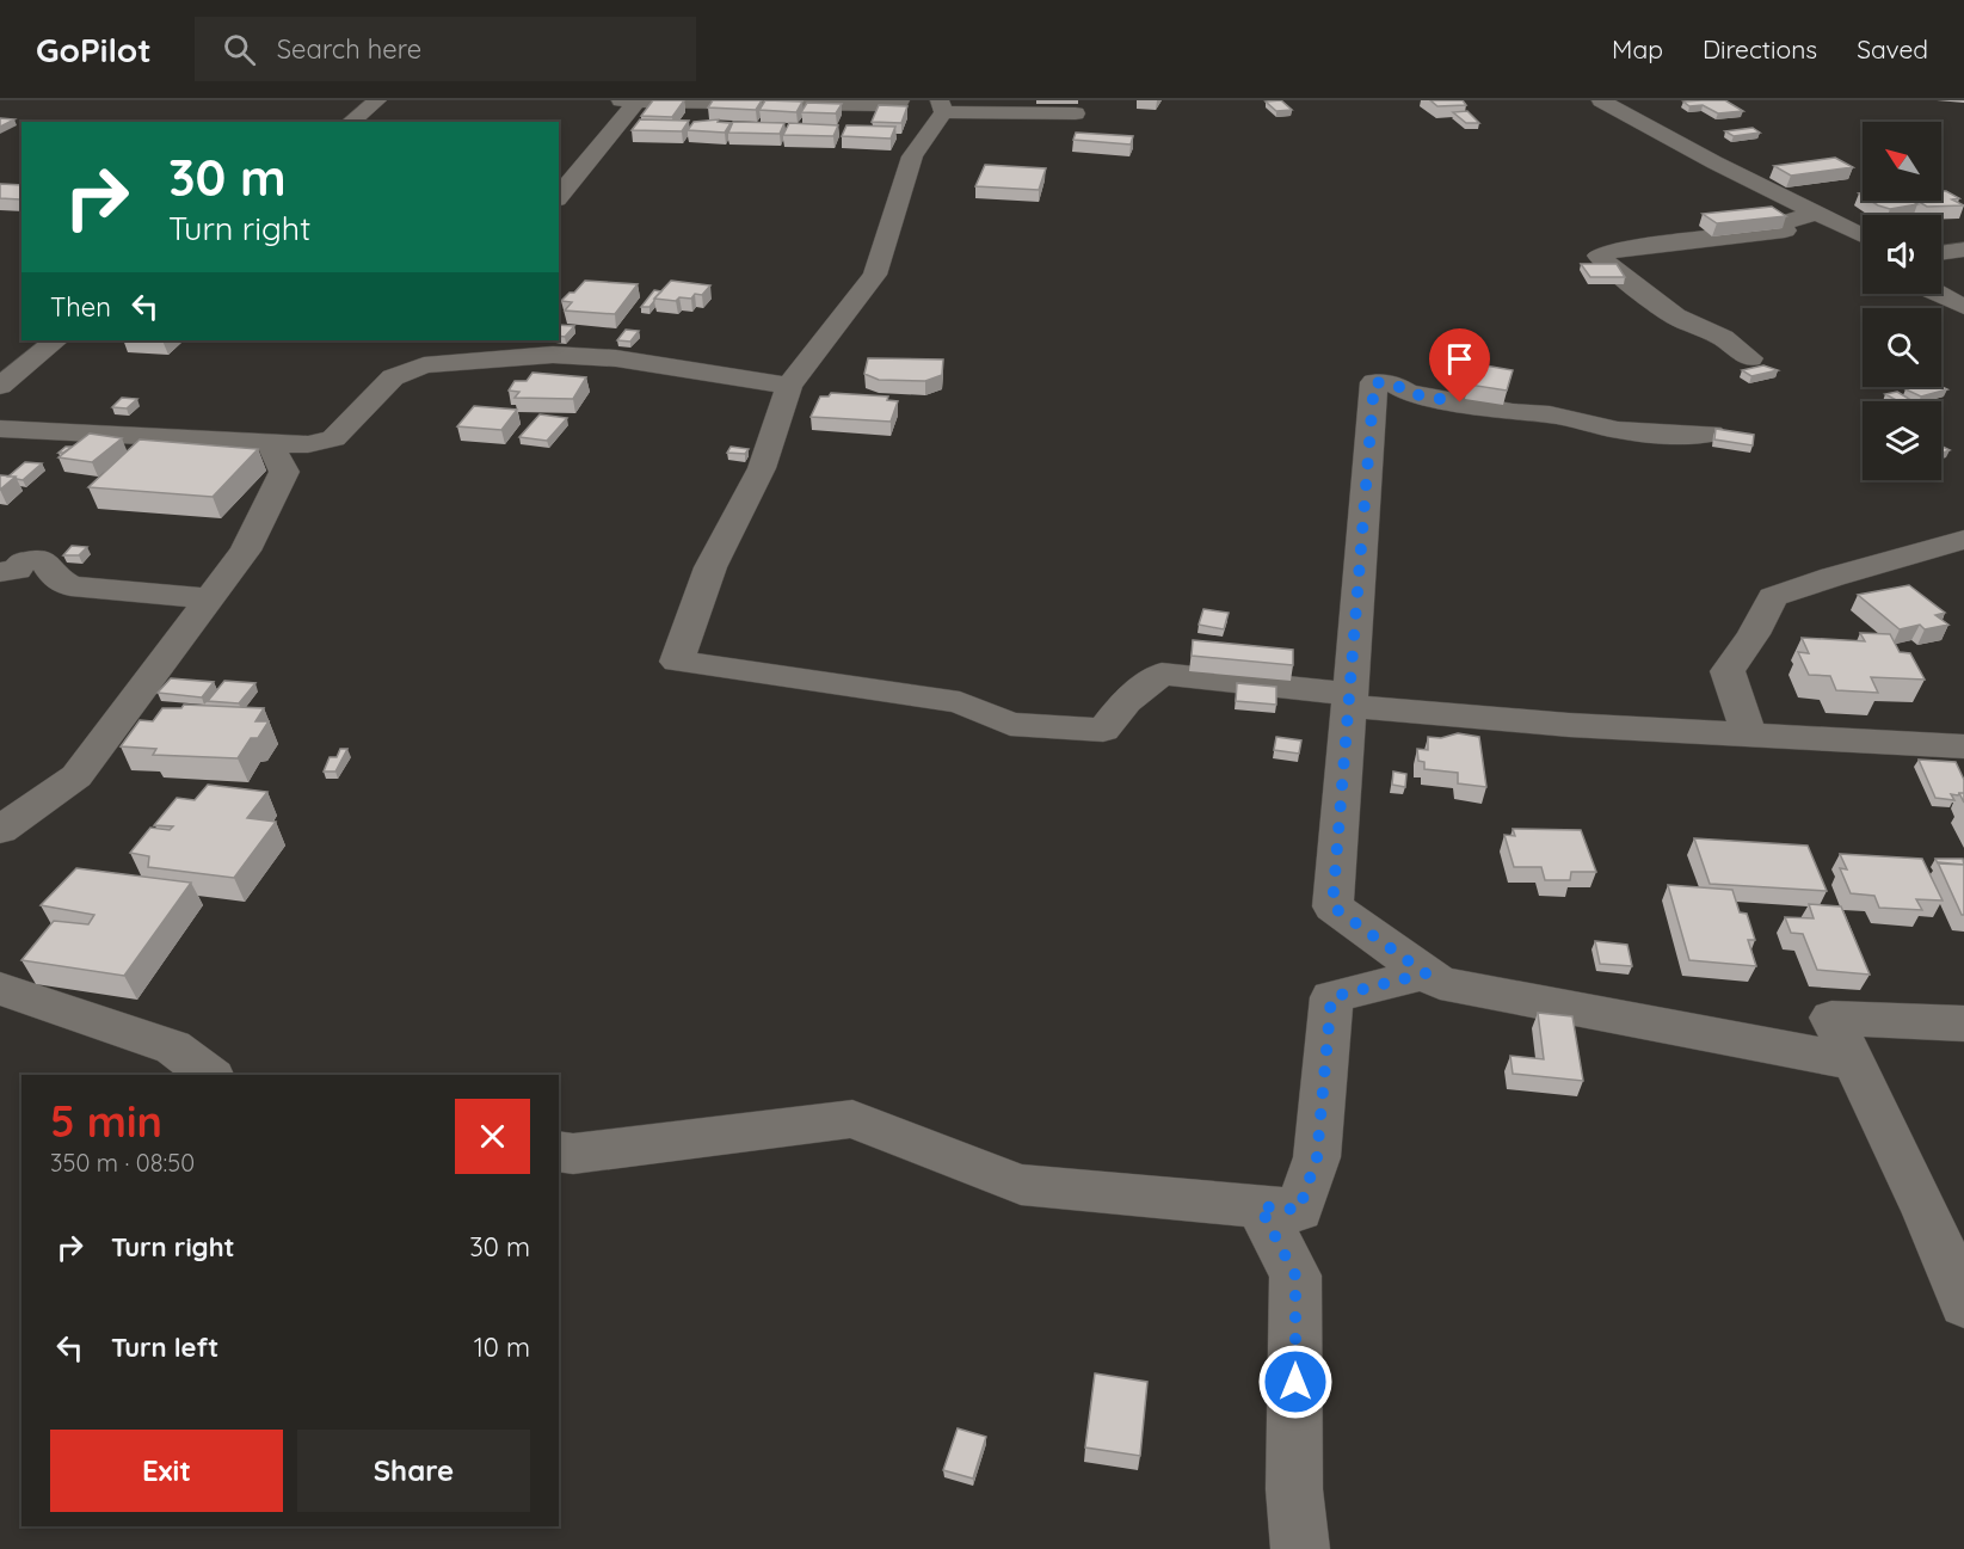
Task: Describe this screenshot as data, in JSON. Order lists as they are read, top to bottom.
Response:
{
  "north": "top left",
  "page": {
    "header": "GoPilot",
    "search": "Search here",
    "nav": ["Map", "Directions", "Saved"],
    "turn": ["30 m", "Turn right"],
    "then": "Then",
    "heading": ["5 min", "350 m · 08:50"],
    "list": [
      {
        "name": "Turn right",
        "value": "30 m"
      },
      {
        "name": "Turn left",
        "value": "10 m"
      }
    ],
    "buttons": ["Exit", "Share"]
  }
}
